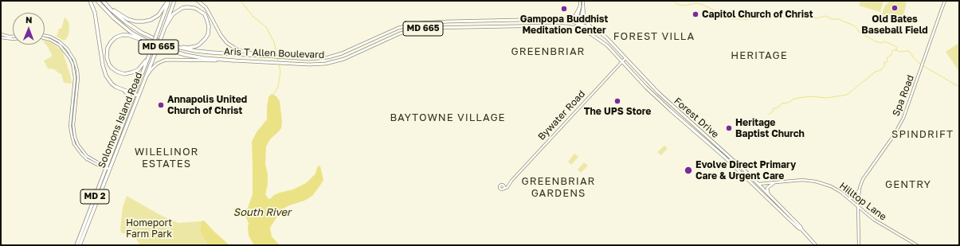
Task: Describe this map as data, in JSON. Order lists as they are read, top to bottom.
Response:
{
  "streets": {
    "highway": [
      "MD 665",
      "Aris T Allen Boulevard",
      "Solomons Island Road",
      "MD 2"
    ],
    "main road": ["Forest Drive"],
    "street": ["Spa Road", "Bywater Road", "Hilltop Lane"]
  },
  "crossings": [
    ["Aris T Allen Boulevard", "Forest Drive"],
    ["Spa Road", "Hilltop Lane"],
    ["Bywater Road", "Forest Drive"],
    ["Forest Drive", "Hilltop Lane"]
  ],
  "districts": [
    "FOREST VILLA",
    "GREENBRIAR",
    "HERITAGE",
    "BAYTOWNE VILLAGE",
    "SPINDRIFT",
    "WILELINOR ESTATES",
    "GREENBRIAR GARDENS",
    "GENTRY"
  ],
  "water": ["South River"],
  "parks": ["Homeport Farm Park"],
  "places": [
    "Old Bates Baseball Field",
    "Gampopa Buddhist Meditation Center",
    "Capitol Church of Christ",
    "The UPS Store",
    "Annapolis United Church of Christ",
    "Heritage Baptist Church",
    "Evolve Direct Primary Care & Urgent Care"
  ],
  "north": "top"
}
